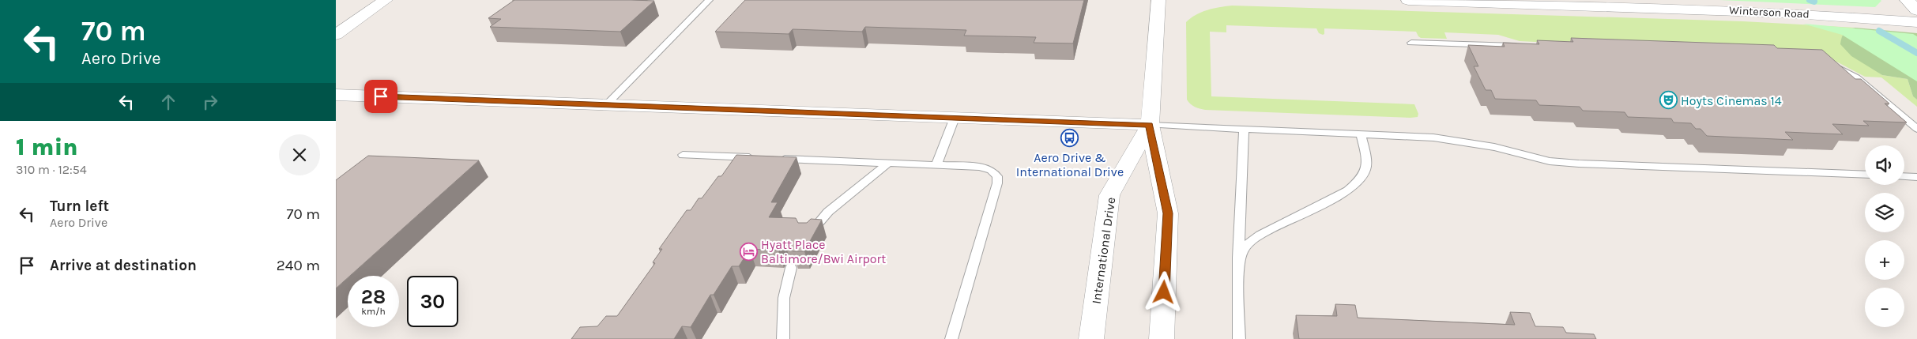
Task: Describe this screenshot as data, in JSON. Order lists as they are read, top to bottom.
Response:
{
  "streets": {
    "street": ["Winterson Road", "International Drive"]
  },
  "places": {
    "theatre": ["Hoyts Cinemas 14"],
    "bus stop": ["Aero Drive & International Drive"],
    "hotel": ["Hyatt Place Baltimore/Bwi Airport"]
  },
  "page": {
    "turn": ["70 m", "Aero Drive"],
    "heading": ["1 min", "310 m · 12:54"],
    "map_buttons": ["+", "−"],
    "list": [
      {
        "name": "Turn left",
        "note": "Aero Drive",
        "value": "70 m"
      },
      {
        "name": "Arrive at destination",
        "value": "240 m"
      }
    ],
    "speed": "28 km/h",
    "limit": "30"
  }
}
